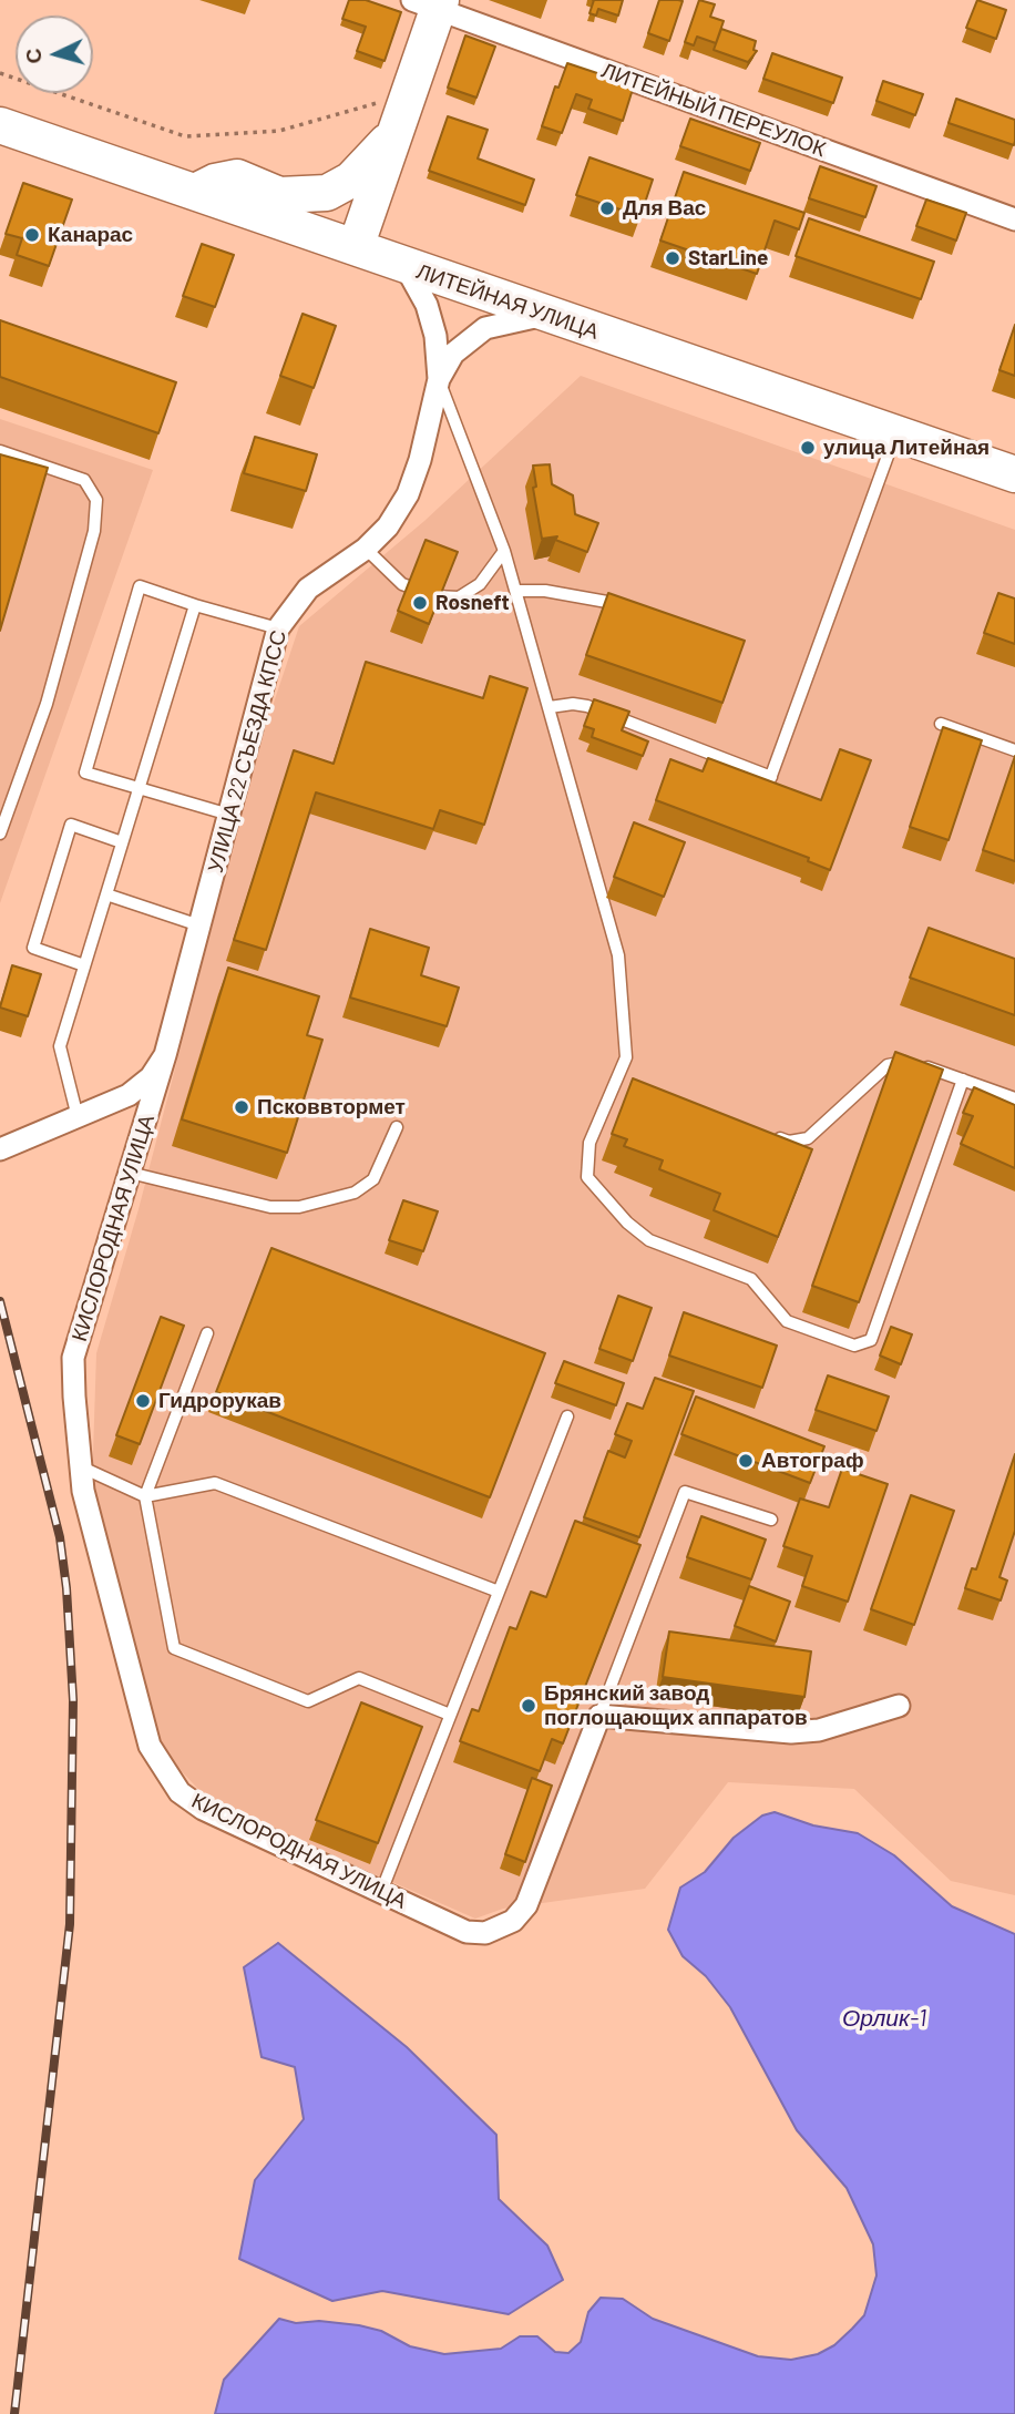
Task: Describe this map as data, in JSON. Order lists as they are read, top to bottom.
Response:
{
  "streets": {
    "main road": ["ЛИТЕЙНАЯ УЛИЦА"],
    "street": ["ЛИТЕЙНЫЙ ПЕРЕУЛОК", "УЛИЦА 22 СЪЕЗДА КПСС", "КИСЛОРОДНАЯ УЛИЦА"]
  },
  "crossings": [
    ["ЛИТЕЙНАЯ УЛИЦА", "УЛИЦА 22 СЪЕЗДА КПСС"],
    ["УЛИЦА 22 СЪЕЗДА КПСС", "КИСЛОРОДНАЯ УЛИЦА"]
  ],
  "water": ["Орлик-1"],
  "places": [
    "Для Вас",
    "Канарас",
    "StarLine",
    "улица Литейная",
    "Rosneft",
    "Псковвтормет",
    "Гидрорукав",
    "Автограф",
    "Брянский завод поглощающих аппаратов"
  ],
  "north": "left"
}
